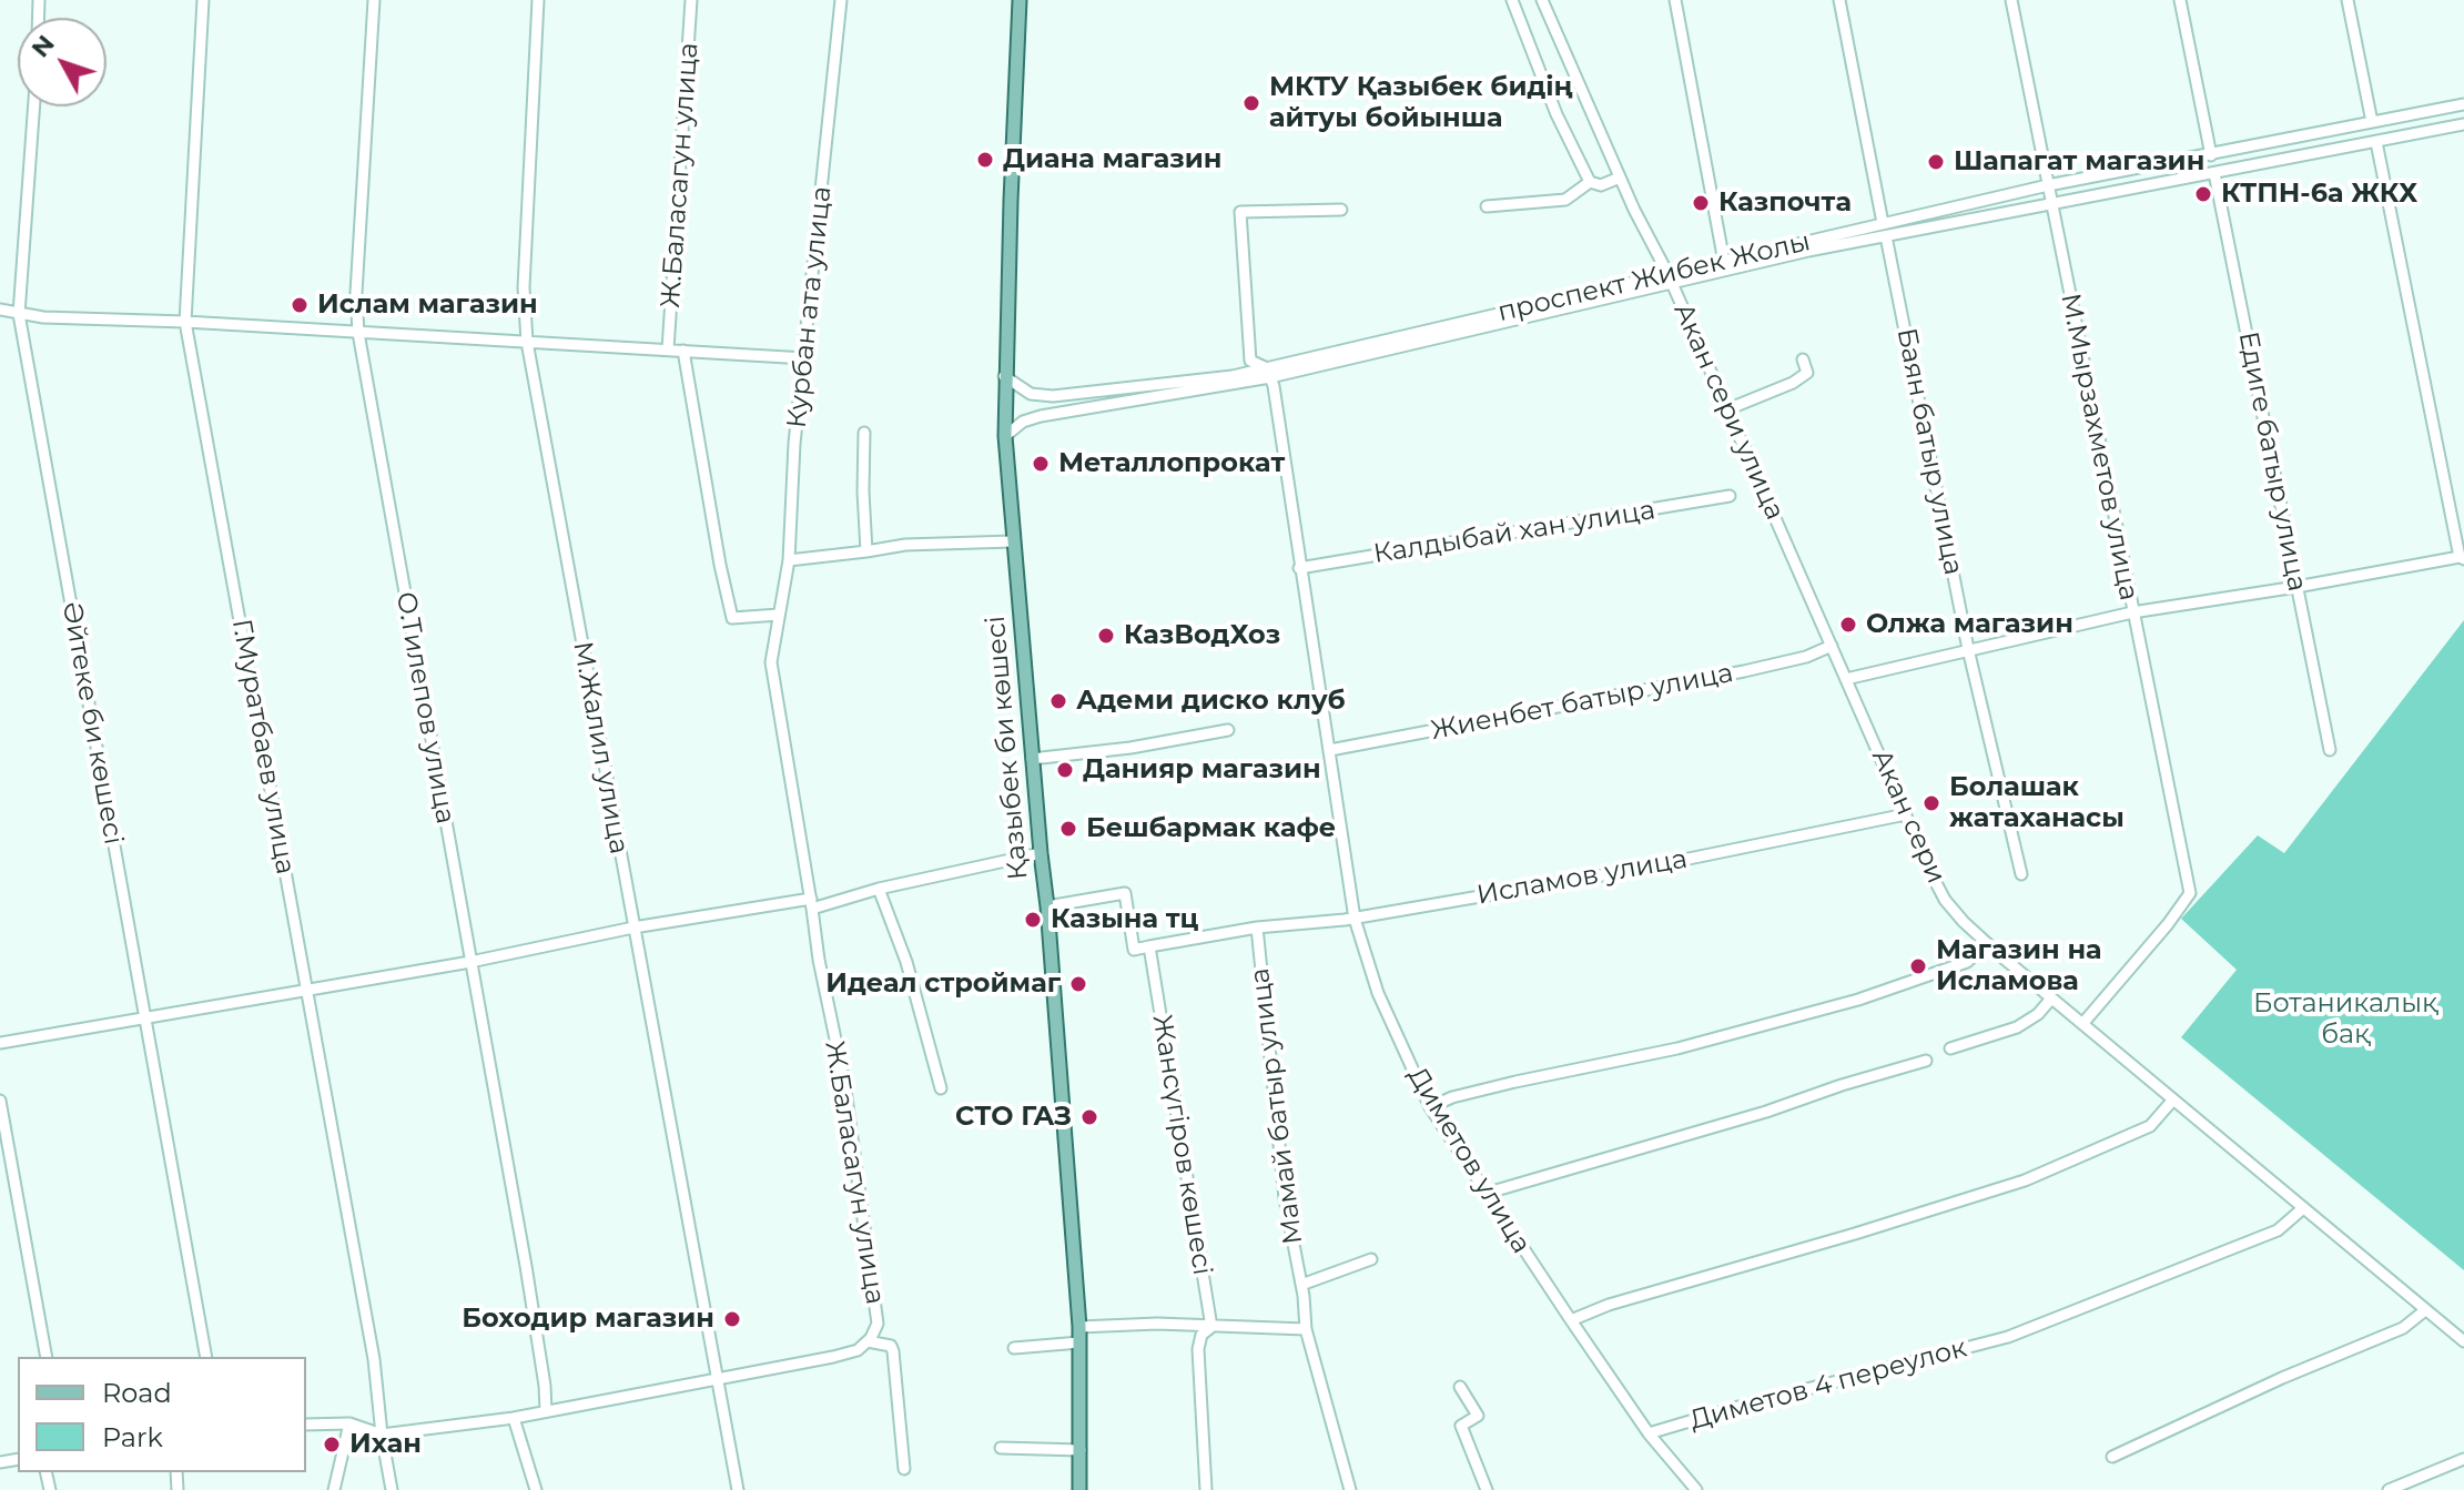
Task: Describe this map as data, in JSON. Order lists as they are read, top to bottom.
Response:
{
  "streets": {
    "main road": ["Қазыбек би көшесі"],
    "street": [
      "Ж.Баласагун улица",
      "проспект Жибек Жолы",
      "Курбан ата улица",
      "Акан сери улица",
      "М.Мырзахметов улица",
      "Баян батыр улица",
      "Едиге батыр улица",
      "Калдыбай хан улица",
      "Жиенбет батыр улица",
      "О.Тилепов улица",
      "Әйтеке би көшесі",
      "Г.Муратбаев улица",
      "М.Жалил улица",
      "Акан сери",
      "Исламов улица",
      "Мамай батыр улица",
      "Жансүгіров көшесі",
      "Диметов улица",
      "Диметов 4 переулок"
    ]
  },
  "crossings": [
    ["Ж.Баласагун улица", "Курбан ата улица"],
    ["проспект Жибек Жолы", "Акан сери улица"],
    ["проспект Жибек Жолы", "М.Мырзахметов улица"],
    ["проспект Жибек Жолы", "Баян батыр улица"],
    ["проспект Жибек Жолы", "Едиге батыр улица"],
    ["проспект Жибек Жолы", "Қазыбек би көшесі"],
    ["проспект Жибек Жолы", "Диметов улица"],
    ["Акан сери улица", "Жиенбет батыр улица"],
    ["Акан сери улица", "Акан сери"],
    ["М.Мырзахметов улица", "Акан сери"],
    ["Калдыбай хан улица", "Диметов улица"],
    ["Жиенбет батыр улица", "Диметов улица"],
    ["Қазыбек би көшесі", "Жансүгіров көшесі"],
    ["Акан сери", "Исламов улица"],
    ["Акан сери", "Диметов 4 переулок"],
    ["Исламов улица", "Мамай батыр улица"],
    ["Исламов улица", "Жансүгіров көшесі"],
    ["Исламов улица", "Диметов улица"],
    ["Диметов улица", "Диметов 4 переулок"]
  ],
  "parks": ["Ботаникалық бақ"],
  "places": [
    "МКТУ Қазыбек бидің айтуы бойынша",
    "Диана магазин",
    "Шапагат магазин",
    "КТПН-6а ЖКХ",
    "Казпочта",
    "Ислам магазин",
    "Металлопрокат",
    "Олжа магазин",
    "КазВодХоз",
    "Адеми диско клуб",
    "Данияр магазин",
    "Болашак жатаханасы",
    "Бешбармак кафе",
    "Казына тц",
    "Магазин на Исламова",
    "Идеал строймаг",
    "СТО ГАЗ",
    "Боходир магазин",
    "Ихан"
  ],
  "legend": ["Road", "Park"],
  "north": "top left"
}
